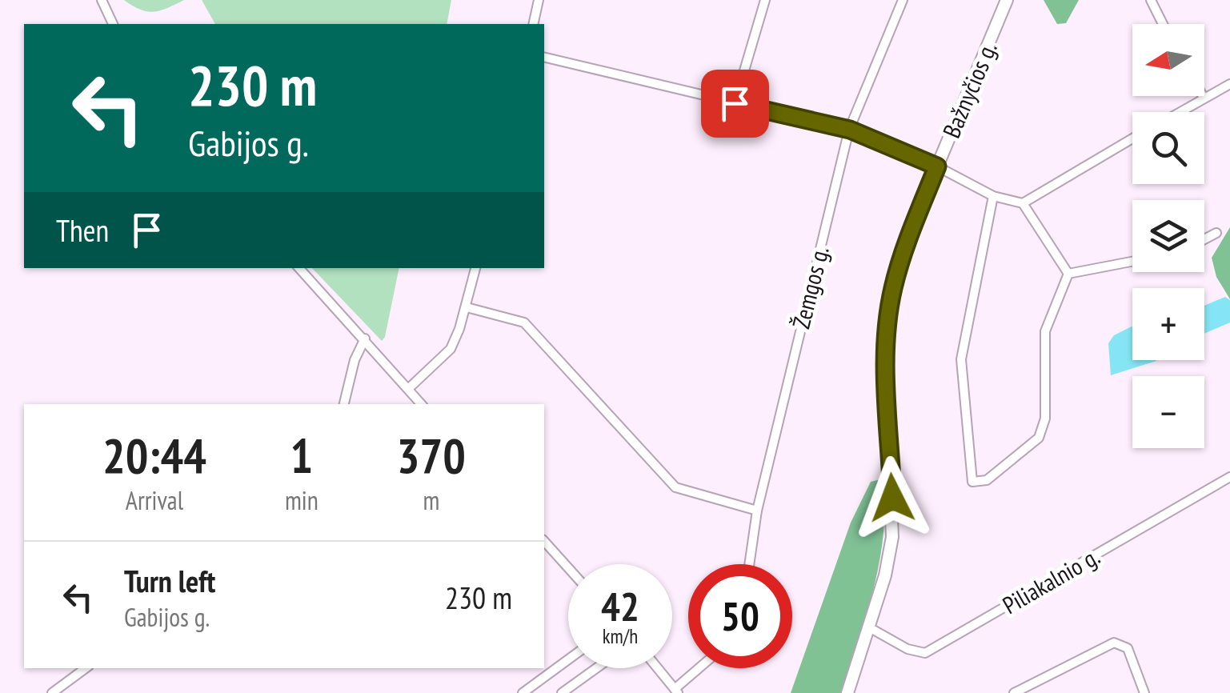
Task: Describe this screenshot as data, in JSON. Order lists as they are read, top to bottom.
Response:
{
  "streets": {
    "main road": ["Bažnyčios g."],
    "street": ["Žemgos g.", "Piliakalnio g."]
  },
  "crossings": [
    ["Bažnyčios g.", "Piliakalnio g."]
  ],
  "north": "left",
  "page": {
    "map_buttons": ["+", "−"],
    "turn": ["230 m", "Gabijos g."],
    "then": "Then",
    "eta": [
      "20:44",
      "Arrival",
      "1",
      "min",
      "370",
      "m"
    ],
    "list": [
      {
        "name": "Turn left",
        "note": "Gabijos g.",
        "value": "230 m"
      }
    ],
    "speed": "42 km/h",
    "limit": "50"
  }
}
